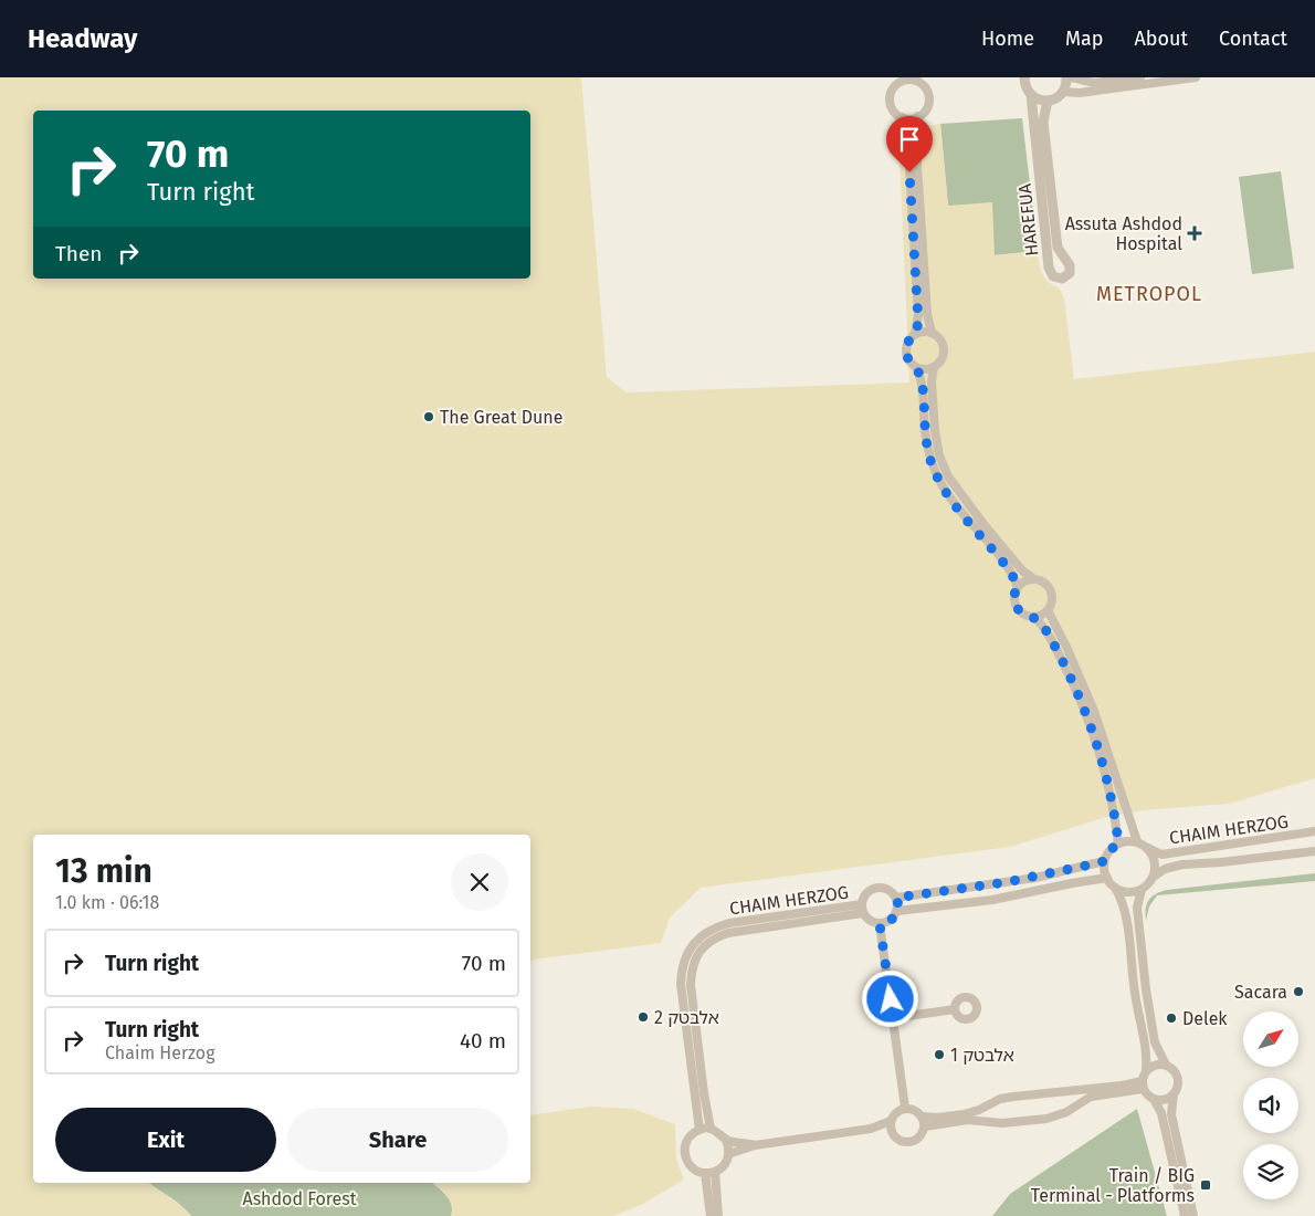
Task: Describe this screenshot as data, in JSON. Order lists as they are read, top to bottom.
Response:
{
  "streets": {
    "street": ["HAREFUA", "CHAIM HERZOG"]
  },
  "districts": ["METROPOL"],
  "parks": ["Ashdod Forest"],
  "places": {
    "health": ["Assuta Ashdod Hospital"],
    "other": [
      "The Great Dune",
      "Sacara",
      "אלבטק 2",
      "Delek",
      "אלבטק 1"
    ],
    "transit": ["Train / BIG Terminal - Platforms"]
  },
  "north": "top right",
  "page": {
    "header": "Headway",
    "nav": [
      "Home",
      "Map",
      "About",
      "Contact"
    ],
    "turn": ["70 m", "Turn right"],
    "then": "Then",
    "heading": ["13 min", "1.0 km · 06:18"],
    "list": [
      {
        "name": "Turn right",
        "value": "70 m"
      },
      {
        "name": "Turn right",
        "note": "Chaim Herzog",
        "value": "40 m"
      }
    ],
    "buttons": ["Exit", "Share"]
  }
}
